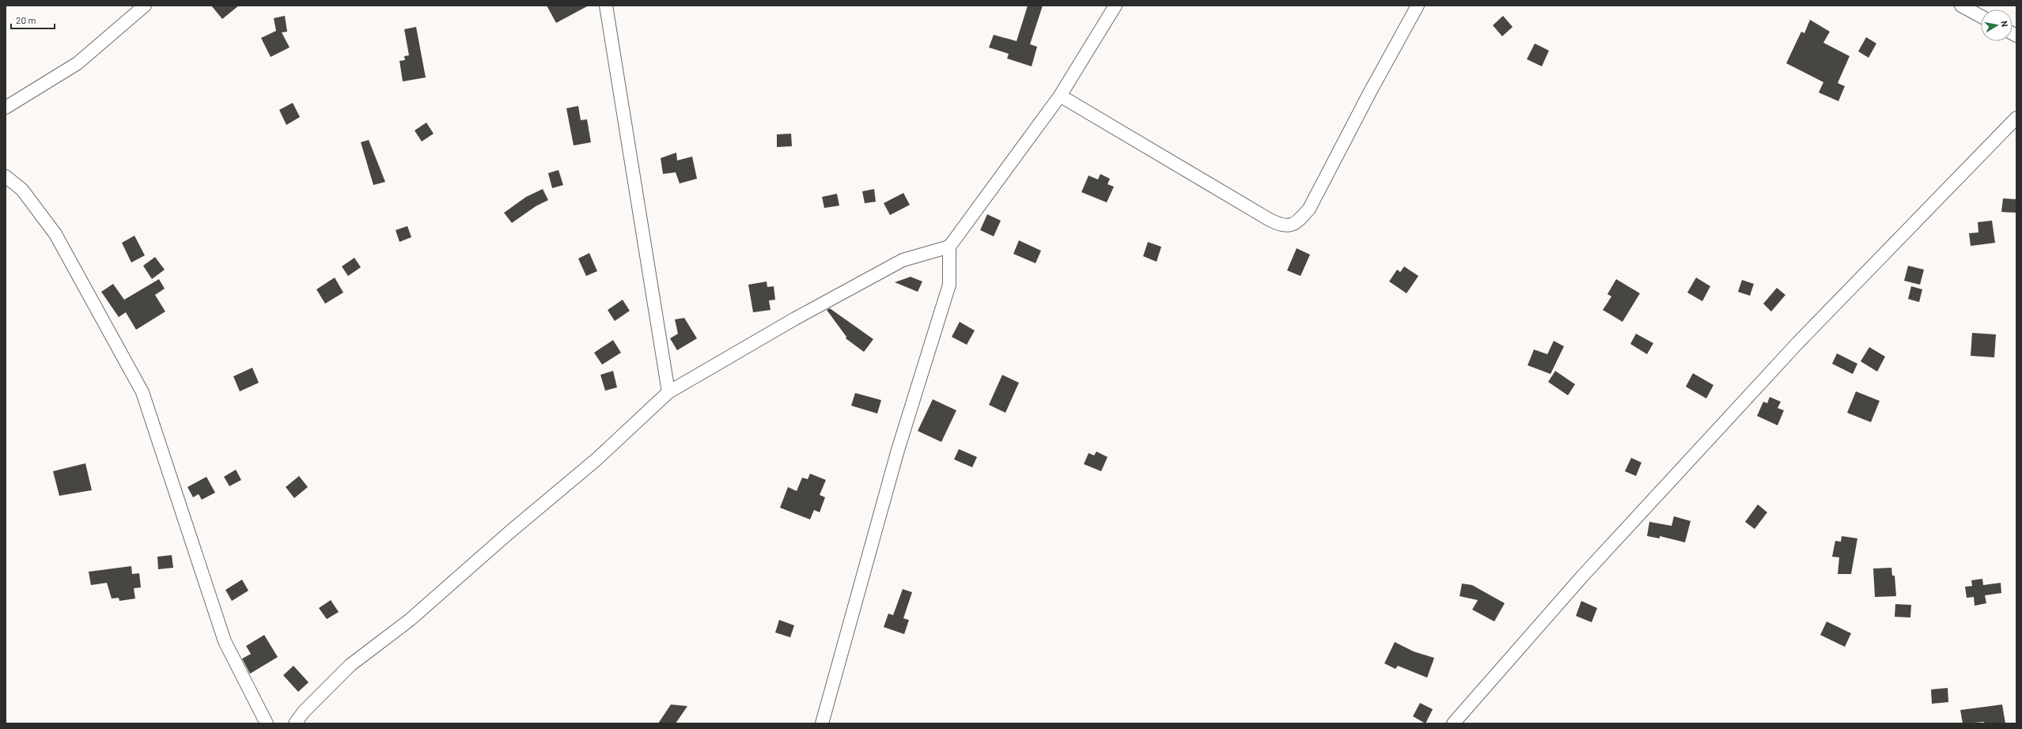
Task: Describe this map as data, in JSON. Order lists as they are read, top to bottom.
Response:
{
  "scale_bar": "20 m",
  "north": "right"
}
